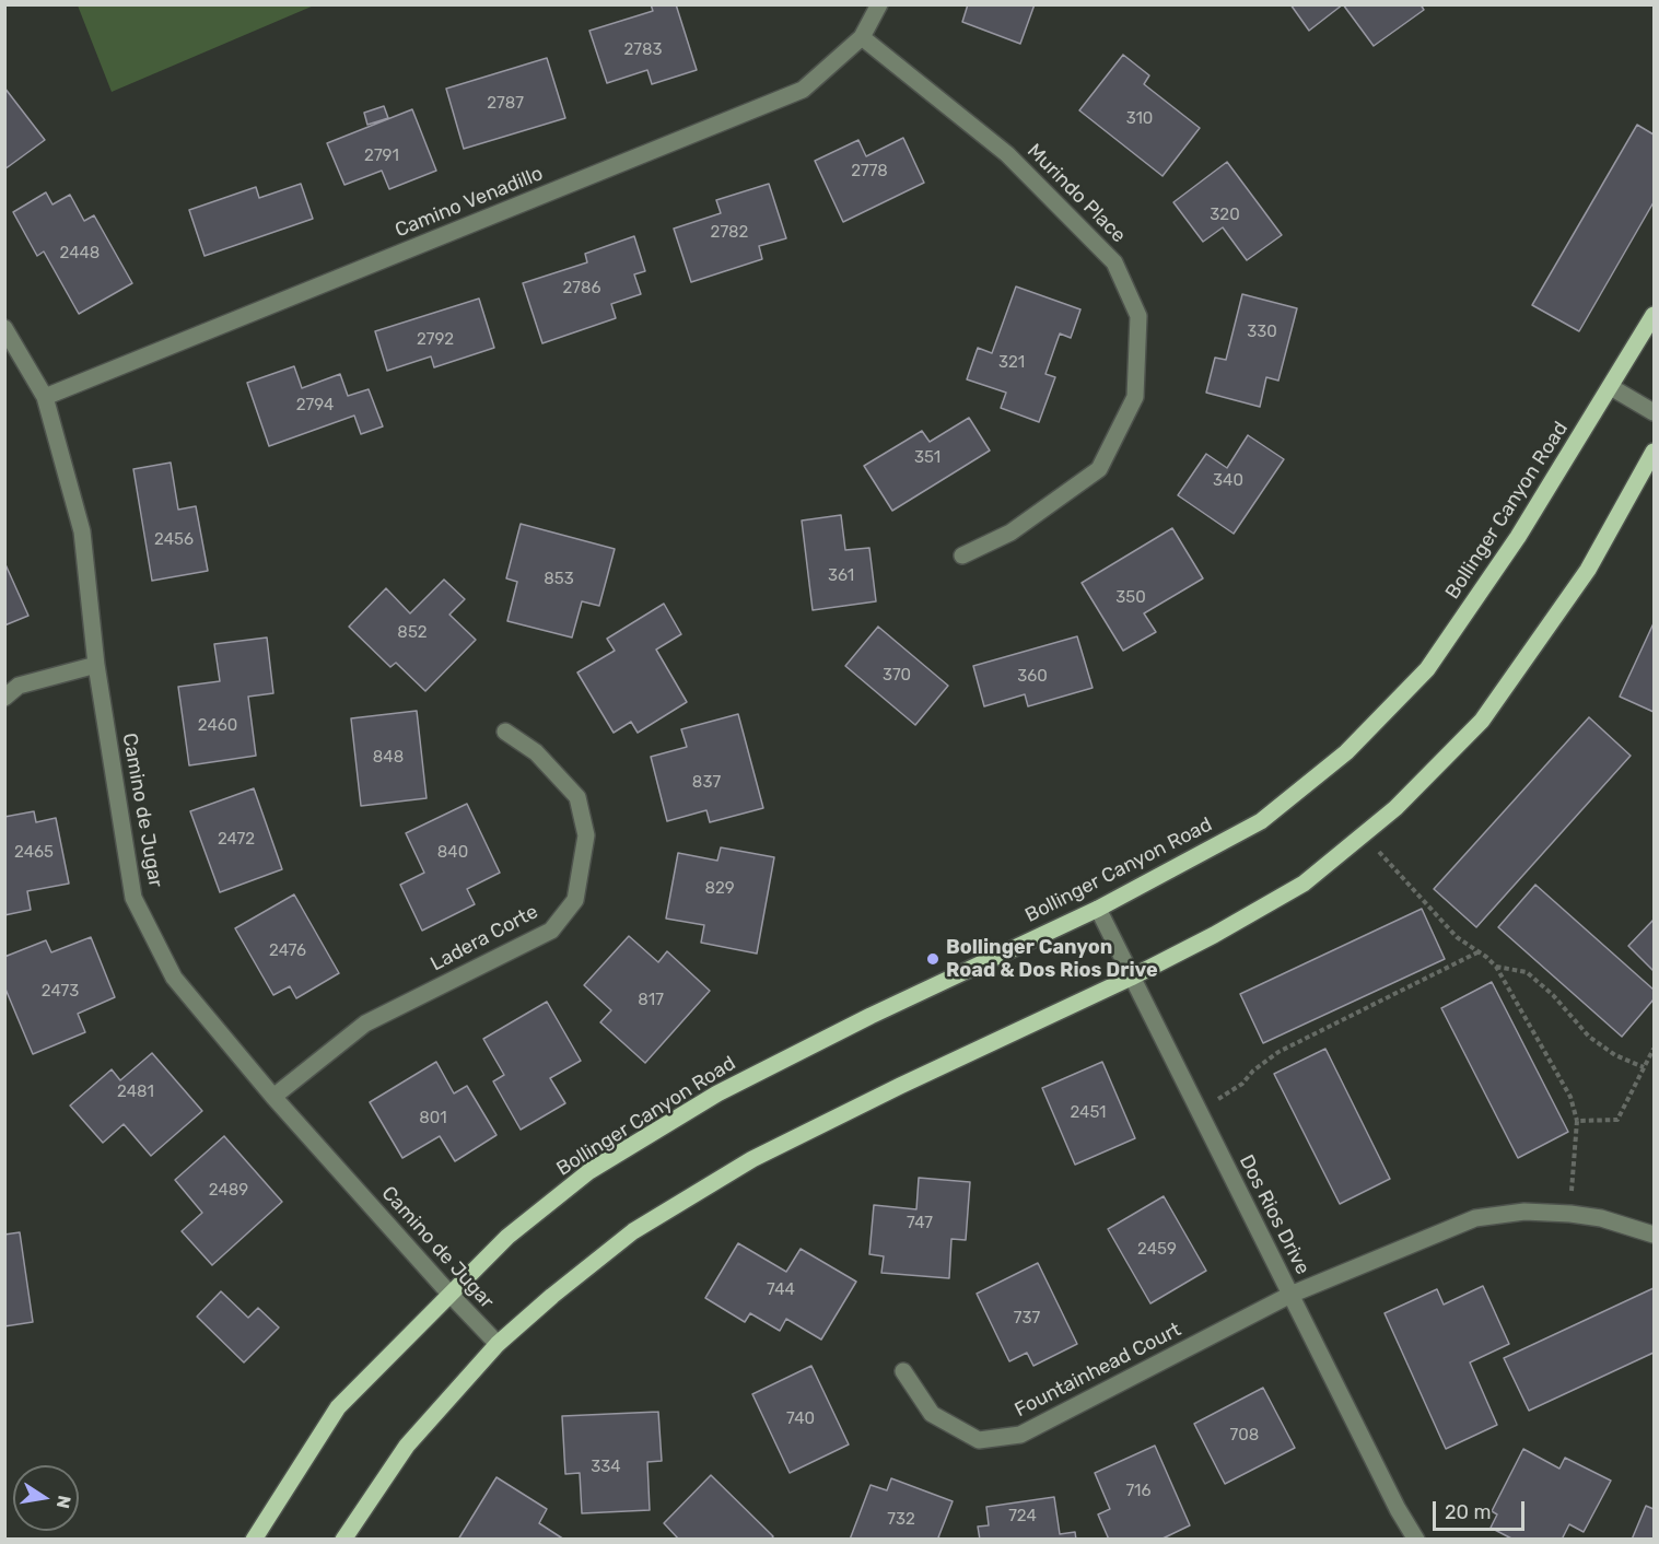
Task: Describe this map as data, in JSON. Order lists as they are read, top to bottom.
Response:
{
  "streets": {
    "main road": ["Bollinger Canyon Road"],
    "street": [
      "Murindo Place",
      "Camino Venadillo",
      "Camino de Jugar",
      "Ladera Corte",
      "Dos Rios Drive",
      "Fountainhead Court"
    ]
  },
  "crossings": [
    ["Murindo Place", "Camino Venadillo"],
    ["Camino Venadillo", "Camino de Jugar"],
    ["Bollinger Canyon Road", "Camino de Jugar"],
    ["Bollinger Canyon Road", "Dos Rios Drive"],
    ["Camino de Jugar", "Ladera Corte"],
    ["Dos Rios Drive", "Fountainhead Court"]
  ],
  "places": ["Bollinger Canyon Road & Dos Rios Drive"],
  "house_numbers": [
    "2783",
    "2787",
    "310",
    "2791",
    "2778",
    "320",
    "2782",
    "2448",
    "2786",
    "330",
    "2792",
    "321",
    "2794",
    "351",
    "340",
    "2456",
    "361",
    "853",
    "350",
    "852",
    "370",
    "360",
    "2460",
    "848",
    "837",
    "2472",
    "2465",
    "840",
    "829",
    "2476",
    "2473",
    "817",
    "2481",
    "2451",
    "801",
    "2489",
    "747",
    "2459",
    "744",
    "737",
    "740",
    "708",
    "334",
    "716",
    "724",
    "732"
  ],
  "scale_bar": "20 m",
  "north": "right"
}
